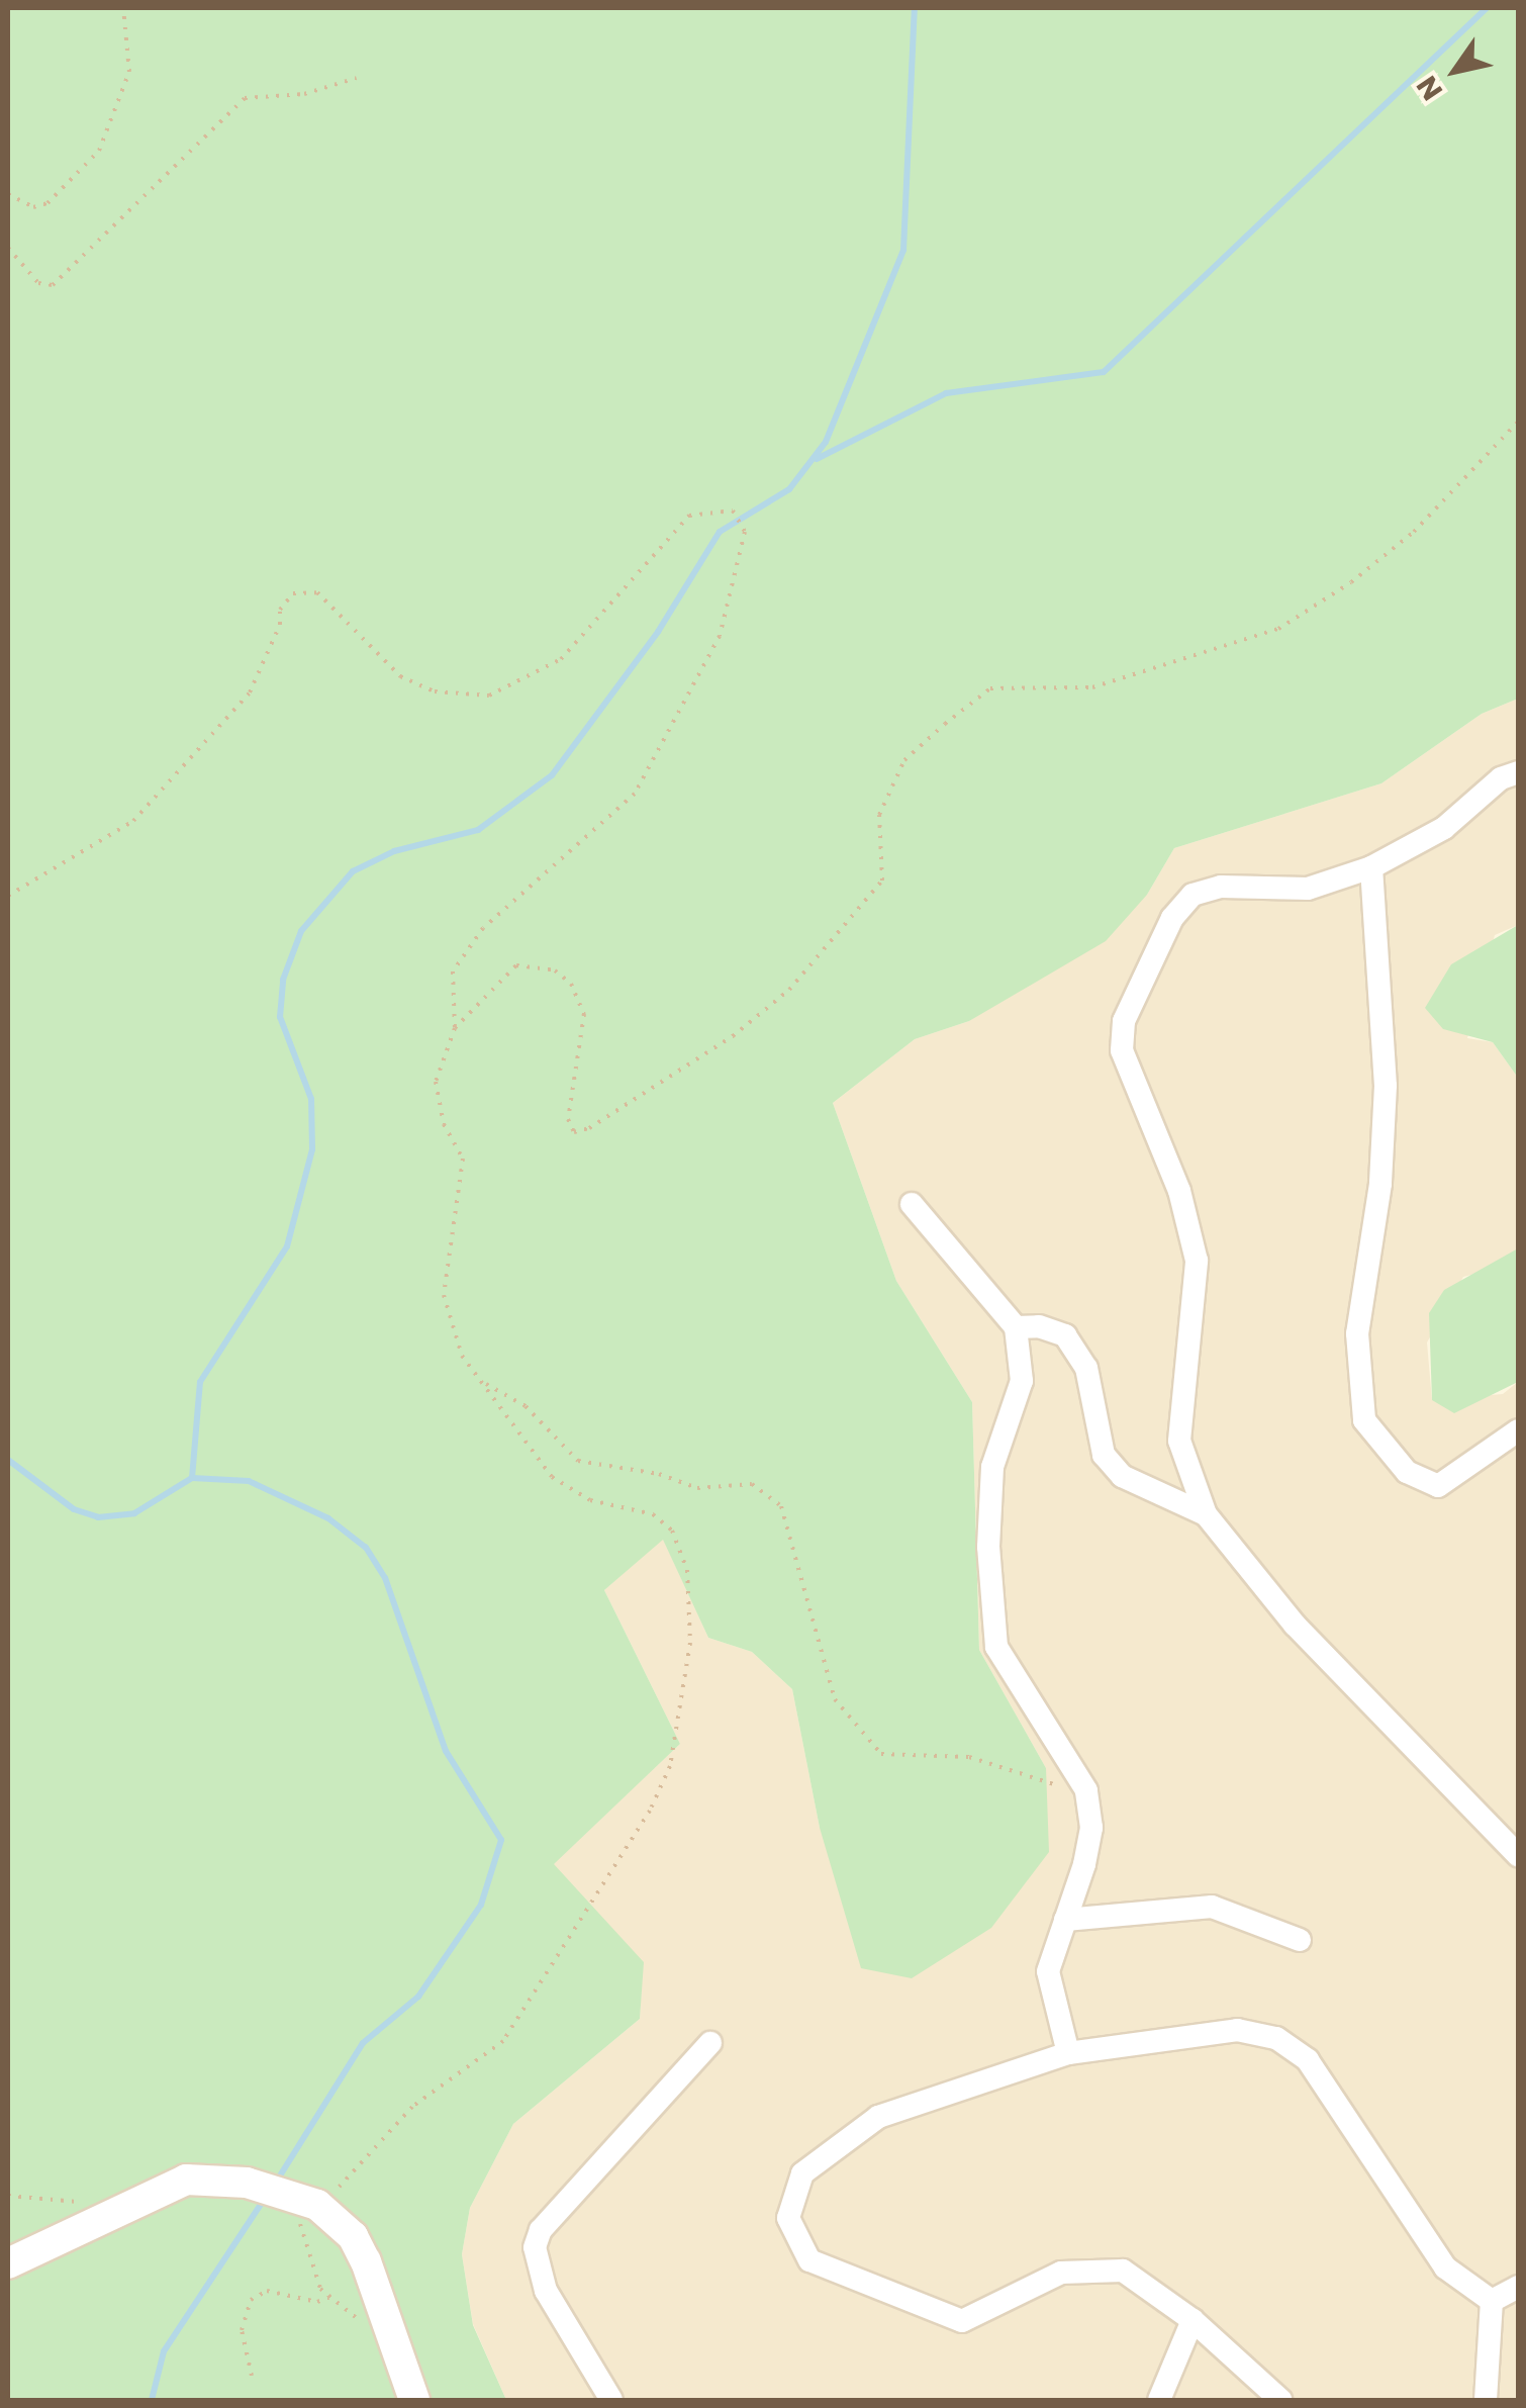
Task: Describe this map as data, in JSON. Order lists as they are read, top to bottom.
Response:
{
  "north": "bottom left"
}
